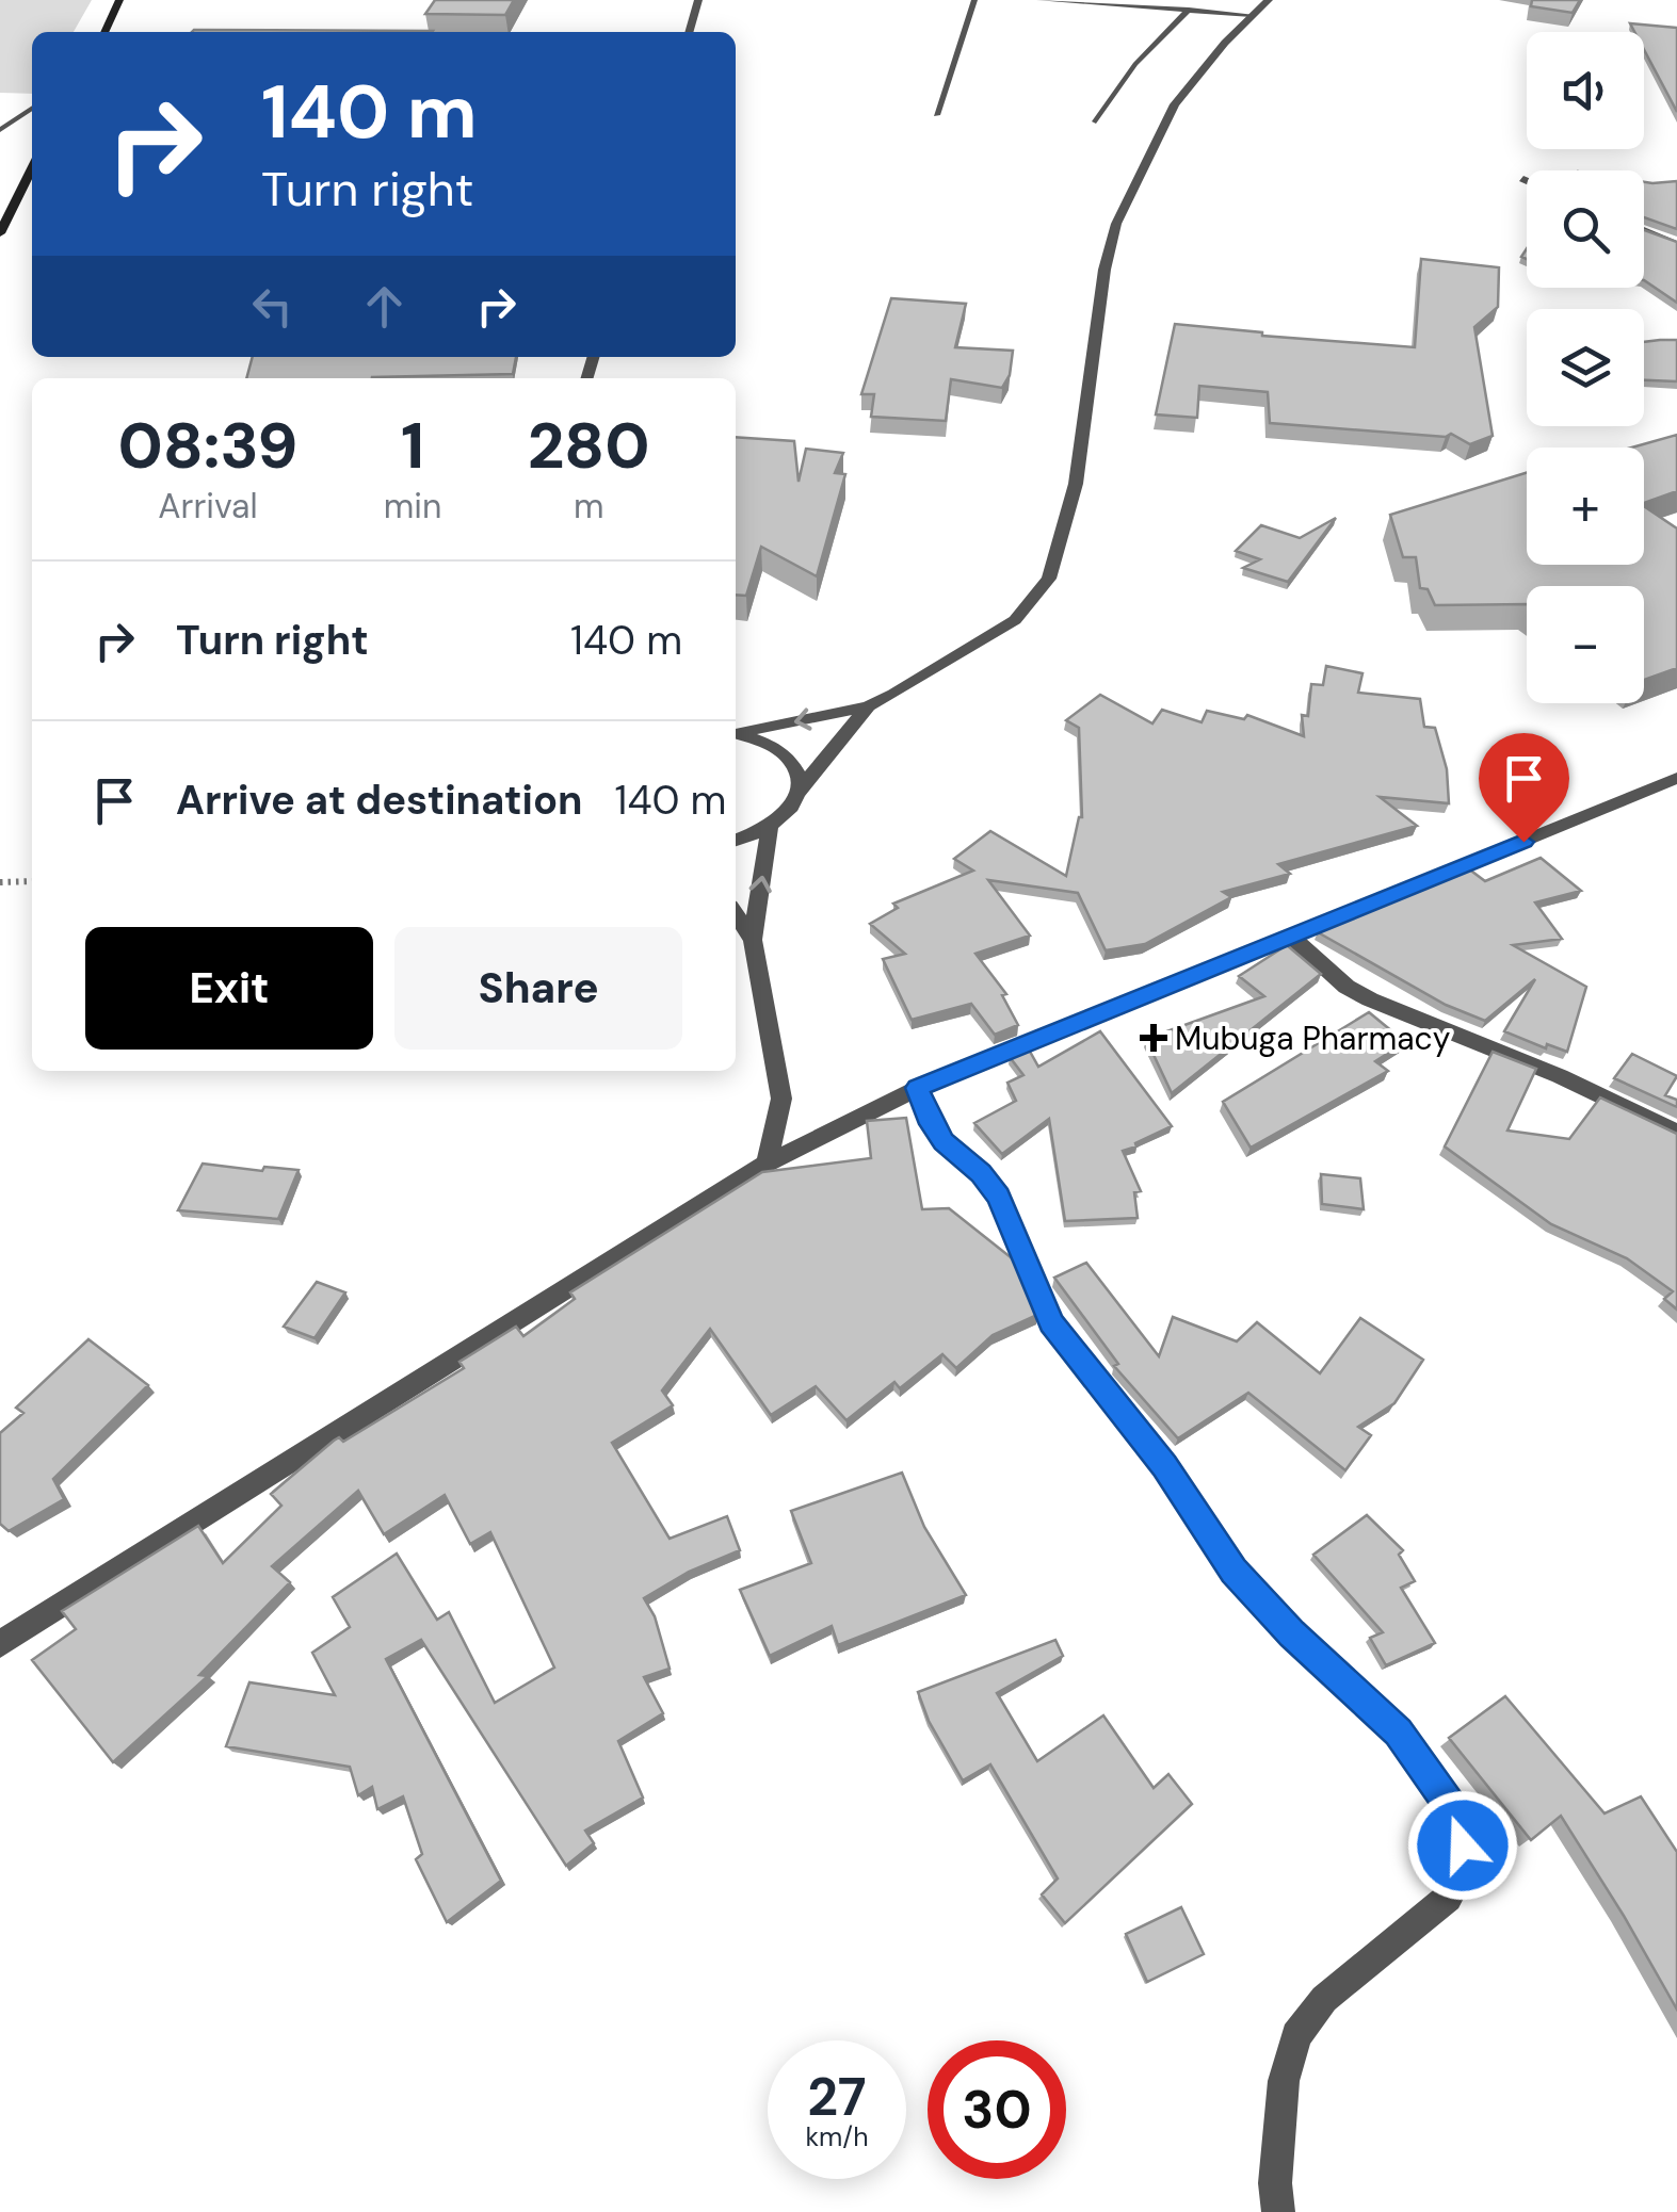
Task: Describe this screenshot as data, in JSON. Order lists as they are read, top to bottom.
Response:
{
  "places": {
    "health": ["Mubuga Pharmacy"]
  },
  "page": {
    "map_buttons": ["+", "−"],
    "turn": ["140 m", "Turn right"],
    "eta": [
      "08:39",
      "Arrival",
      "1",
      "min",
      "280",
      "m"
    ],
    "list": [
      {
        "name": "Turn right",
        "value": "140 m"
      },
      {
        "name": "Arrive at destination",
        "value": "140 m"
      }
    ],
    "buttons": ["Exit", "Share"],
    "speed": "27 km/h",
    "limit": "30"
  }
}
